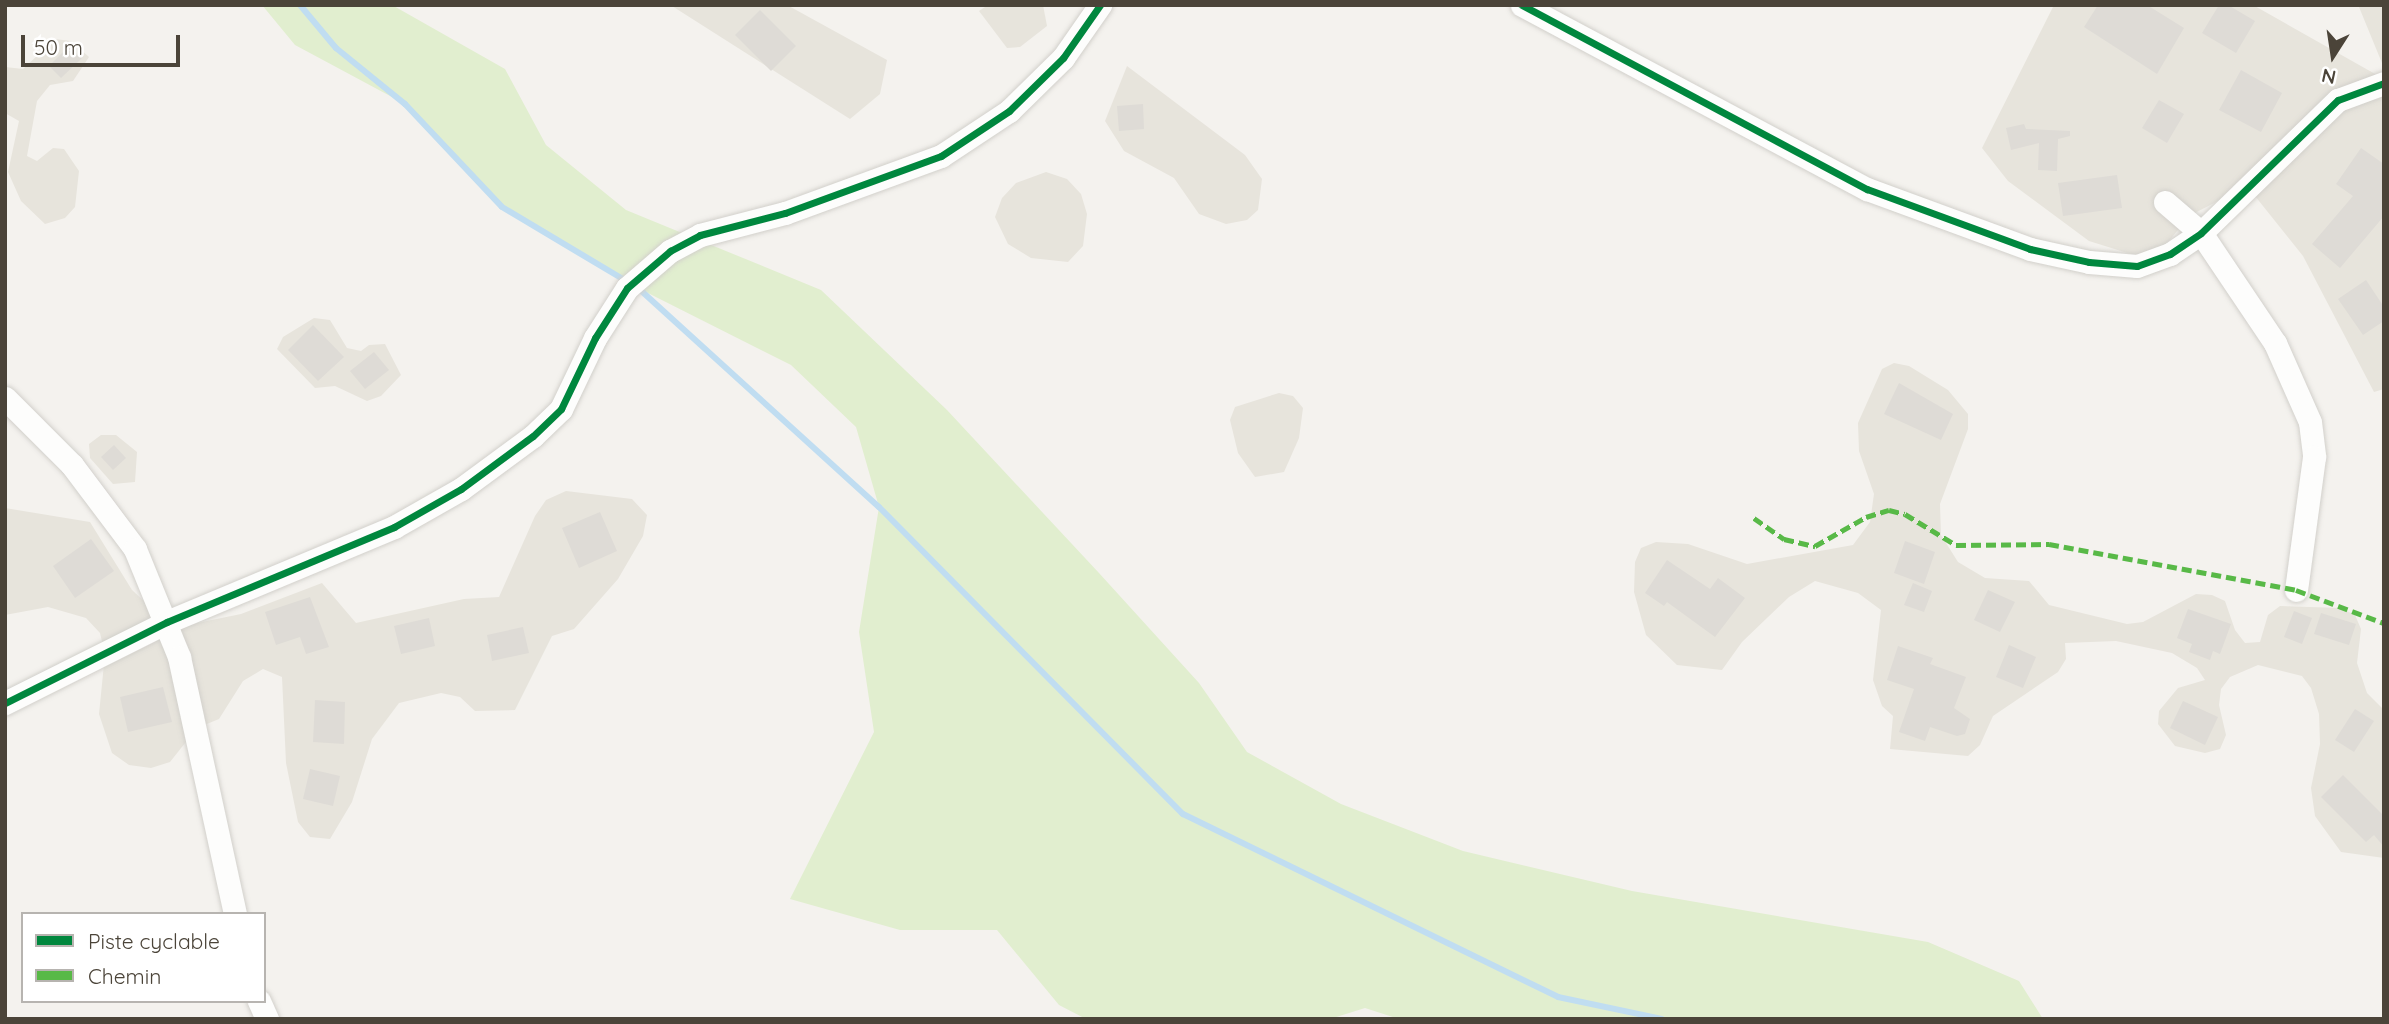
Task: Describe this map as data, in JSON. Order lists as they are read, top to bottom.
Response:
{
  "legend": ["Piste cyclable", "Chemin"],
  "scale_bar": "50 m",
  "north": "bottom"
}
